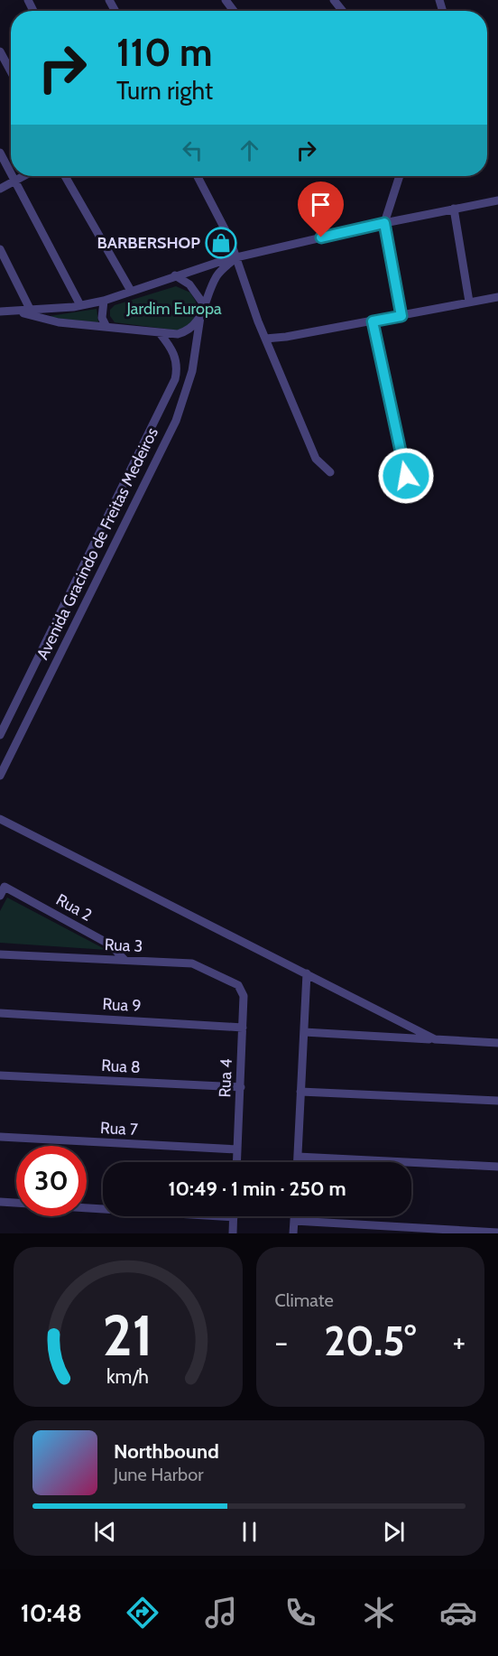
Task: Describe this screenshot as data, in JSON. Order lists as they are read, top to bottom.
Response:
{
  "streets": {
    "street": [
      "Avenida Gracindo de Freitas Medeiros",
      "Rua 2",
      "Rua 3",
      "Rua 9",
      "Rua 8",
      "Rua 4",
      "Rua 7"
    ]
  },
  "crossings": [
    ["Rua 2", "Rua 3"],
    ["Rua 3", "Rua 4"],
    ["Rua 9", "Rua 4"],
    ["Rua 8", "Rua 4"],
    ["Rua 4", "Rua 7"]
  ],
  "parks": ["Jardim Europa"],
  "places": {
    "shop": ["BARBERSHOP"]
  },
  "page": {
    "turn": ["110 m", "Turn right"],
    "limit": "30",
    "trip": "10:49 · 1 min · 250 m",
    "tile": "Climate",
    "heat": ["−", "20.5°", "+"],
    "song": ["Northbound", "June Harbor"],
    "tabs": "10:48",
    "gauge": ["21", "km/h"]
  }
}
